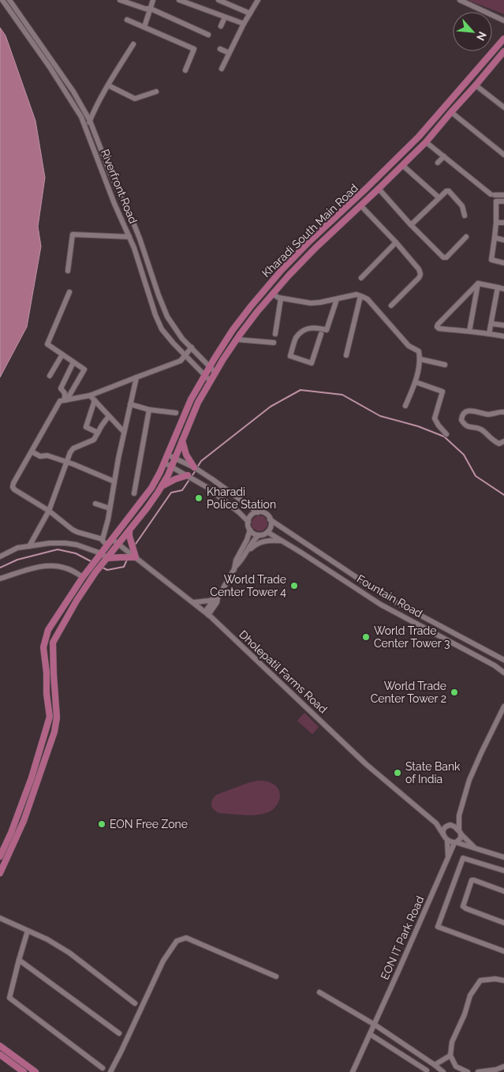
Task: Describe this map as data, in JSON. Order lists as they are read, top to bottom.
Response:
{
  "streets": {
    "main road": ["Kharadi South Main Road"],
    "street": [
      "Riverfront Road",
      "Fountain Road",
      "Dholepatil Farms Road",
      "EON IT Park Road"
    ]
  },
  "crossings": [
    ["Riverfront Road", "Kharadi South Main Road"],
    ["Kharadi South Main Road", "Fountain Road"],
    ["Kharadi South Main Road", "Dholepatil Farms Road"],
    ["Dholepatil Farms Road", "EON IT Park Road"]
  ],
  "places": [
    "Kharadi Police Station",
    "World Trade Center Tower 4",
    "World Trade Center Tower 3",
    "World Trade Center Tower 2",
    "State Bank of India",
    "EON Free Zone"
  ],
  "north": "bottom right"
}
